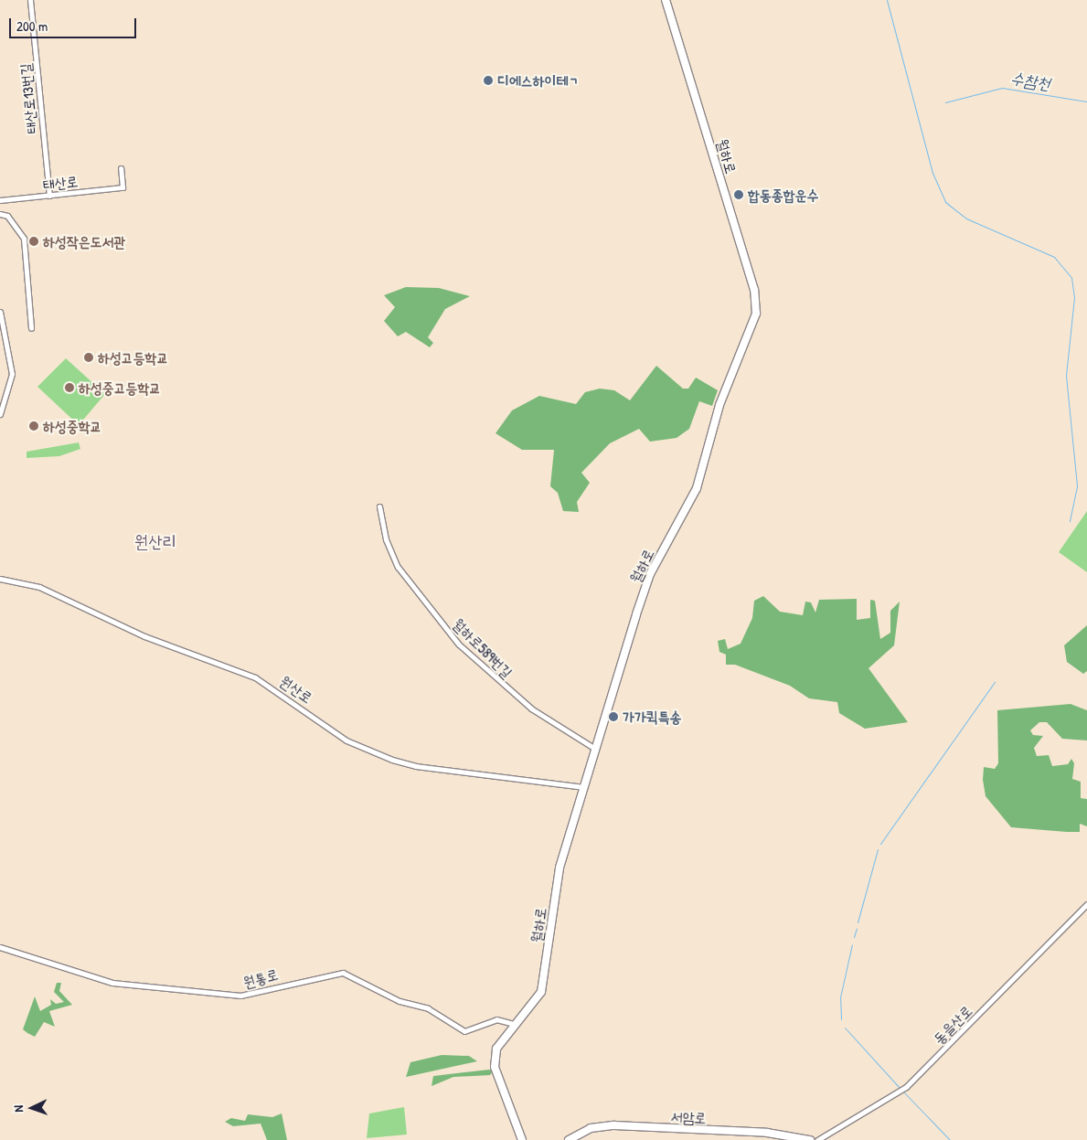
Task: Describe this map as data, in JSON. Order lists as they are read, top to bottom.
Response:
{
  "streets": {
    "street": [
      "태산로13번길",
      "월하로",
      "태산로",
      "월하로589번길",
      "원산로",
      "원통로",
      "동을산로",
      "서암로"
    ]
  },
  "crossings": [
    ["태산로13번길", "태산로"],
    ["월하로", "월하로589번길"],
    ["월하로", "원산로"],
    ["월하로", "원통로"]
  ],
  "districts": ["원산리"],
  "water": ["수참천"],
  "places": [
    "디에스하이테ㄱ",
    "합동종합운수",
    "하성작은도서관",
    "하성고등학교",
    "하성중고등학교",
    "하성중학교",
    "가가퀵특송"
  ],
  "scale_bar": "200 m",
  "north": "left"
}
